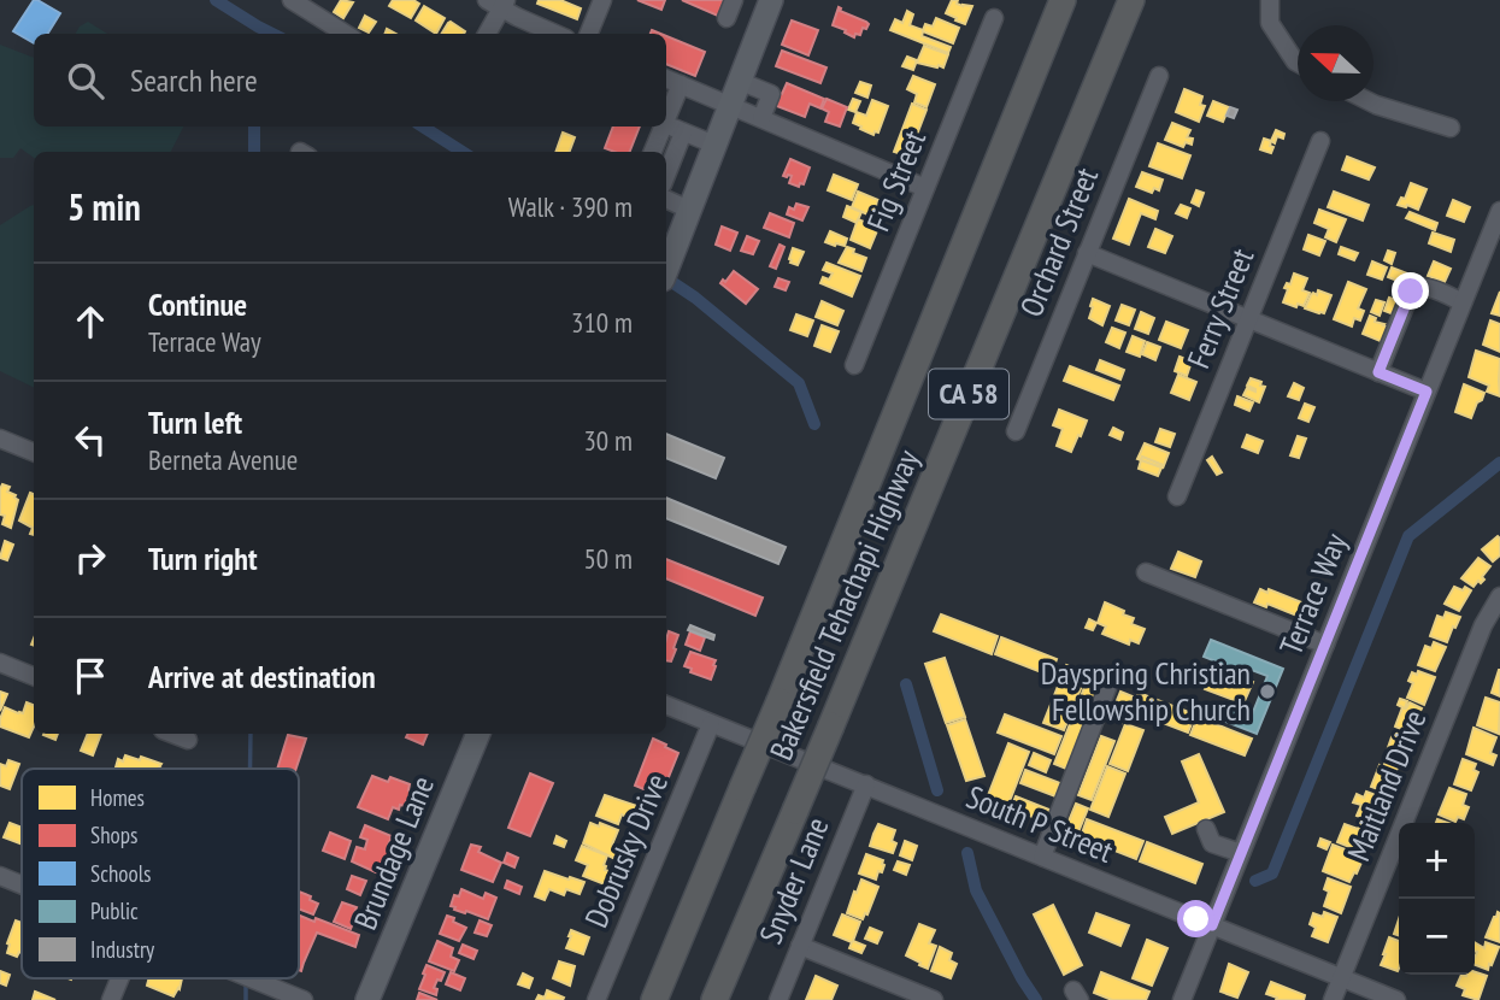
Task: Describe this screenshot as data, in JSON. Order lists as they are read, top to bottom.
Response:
{
  "streets": {
    "highway": ["CA 58", "Bakersfield Tehachapi Highway"],
    "main road": ["Brundage Lane"],
    "street": [
      "Fig Street",
      "Orchard Street",
      "Ferry Street",
      "Terrace Way",
      "Maitland Drive",
      "South P Street",
      "Dobrusky Drive",
      "Snyder Lane"
    ]
  },
  "crossings": [
    ["Terrace Way", "South P Street"],
    ["Maitland Drive", "South P Street"],
    ["South P Street", "Dobrusky Drive"],
    ["South P Street", "Snyder Lane"]
  ],
  "places": ["Dayspring Christian Fellowship Church"],
  "legend": [
    "Homes",
    "Shops",
    "Schools",
    "Public",
    "Industry"
  ],
  "north": "left",
  "page": {
    "search": "Search here",
    "heading": ["5 min", "Walk · 390 m"],
    "list": [
      ["Continue", "Terrace Way", "310 m"],
      ["Turn left", "Berneta Avenue", "30 m"],
      ["Turn right", "50 m"],
      "Arrive at destination"
    ],
    "map_buttons": ["+", "−"]
  }
}
